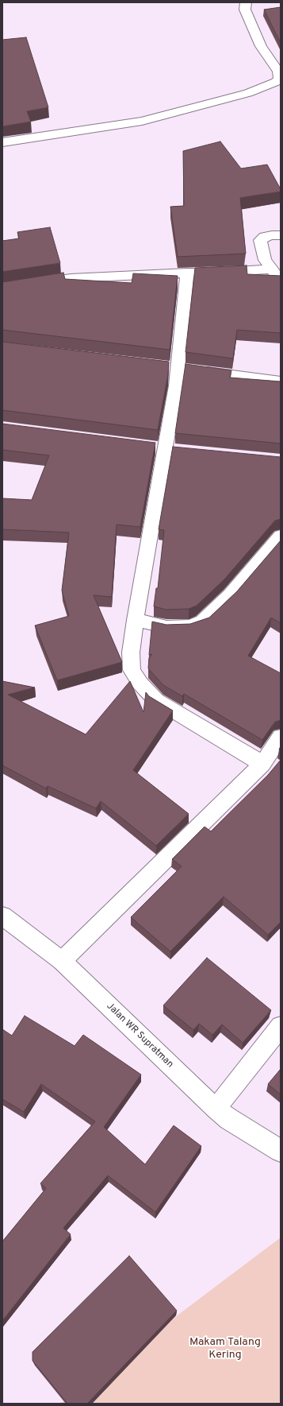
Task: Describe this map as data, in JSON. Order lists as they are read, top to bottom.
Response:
{
  "streets": {
    "main road": ["Jalan WR Supratman"]
  },
  "parks": ["Makam Talang Kering"]
}
